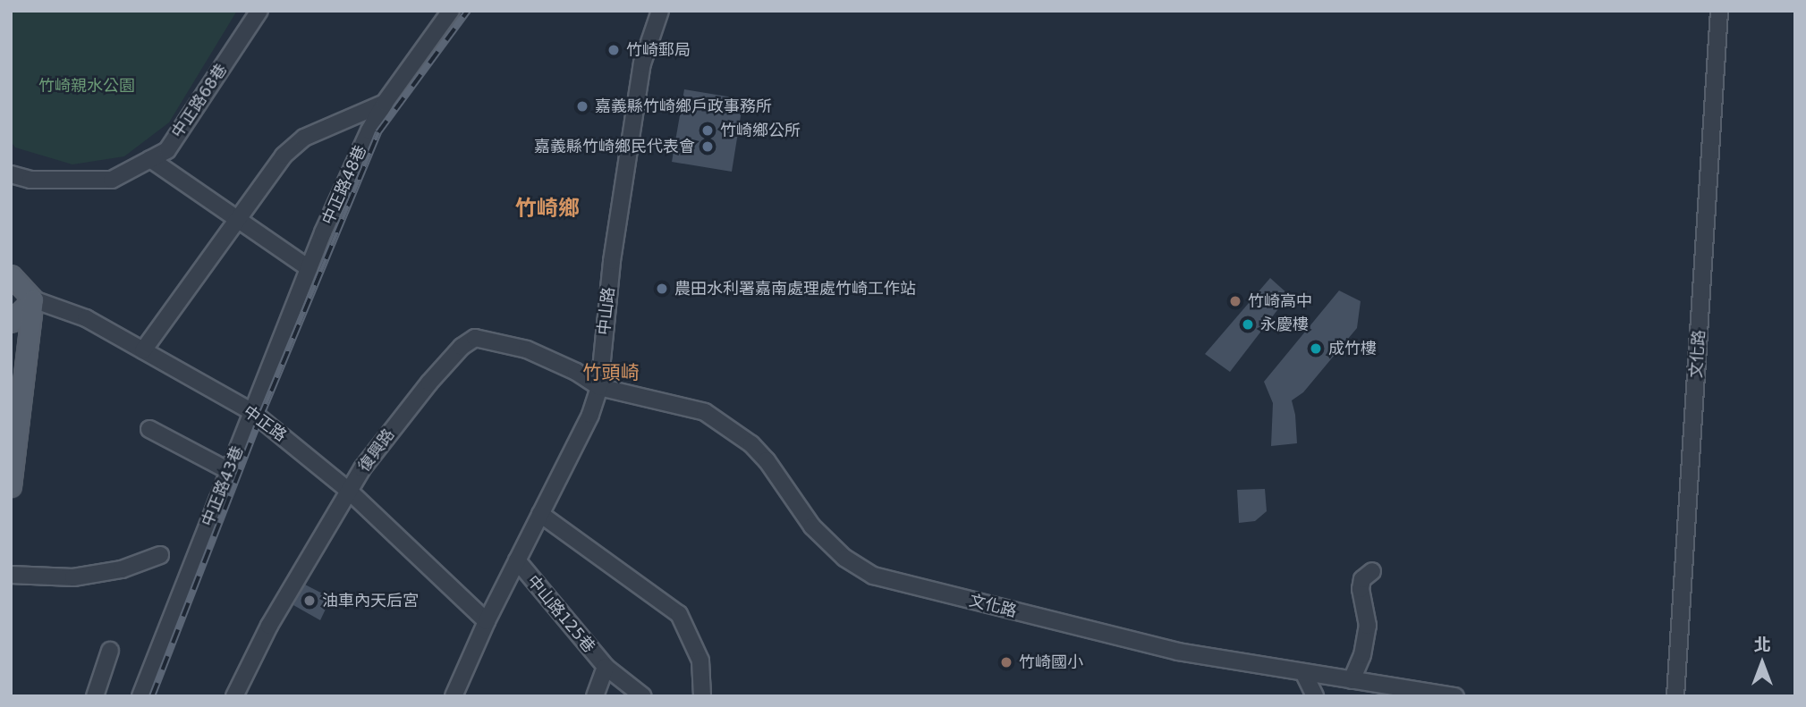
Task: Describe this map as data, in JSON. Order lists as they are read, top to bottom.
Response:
{
  "streets": {
    "main road": ["中正路"],
    "street": [
      "中正路68巷",
      "中正路48巷",
      "中山路",
      "文化路",
      "復興路",
      "中正路43巷",
      "中山路125巷"
    ]
  },
  "crossings": [
    ["中正路48巷", "中正路"],
    ["中正路48巷", "中正路43巷"],
    ["中山路", "文化路"],
    ["中山路", "中正路"],
    ["中山路", "復興路"],
    ["中山路", "中山路125巷"],
    ["文化路", "復興路"],
    ["中正路", "復興路"],
    ["中正路", "中正路43巷"]
  ],
  "districts": ["竹崎鄉", "竹頭崎"],
  "parks": ["竹崎親水公園"],
  "places": [
    "竹崎郵局",
    "嘉義縣竹崎鄉戶政事務所",
    "竹崎鄉公所",
    "嘉義縣竹崎鄉民代表會",
    "農田水利署嘉南處理處竹崎工作站",
    "竹崎高中",
    "永慶樓",
    "成竹樓",
    "油車內天后宮",
    "竹崎國小"
  ],
  "north": "top"
}
